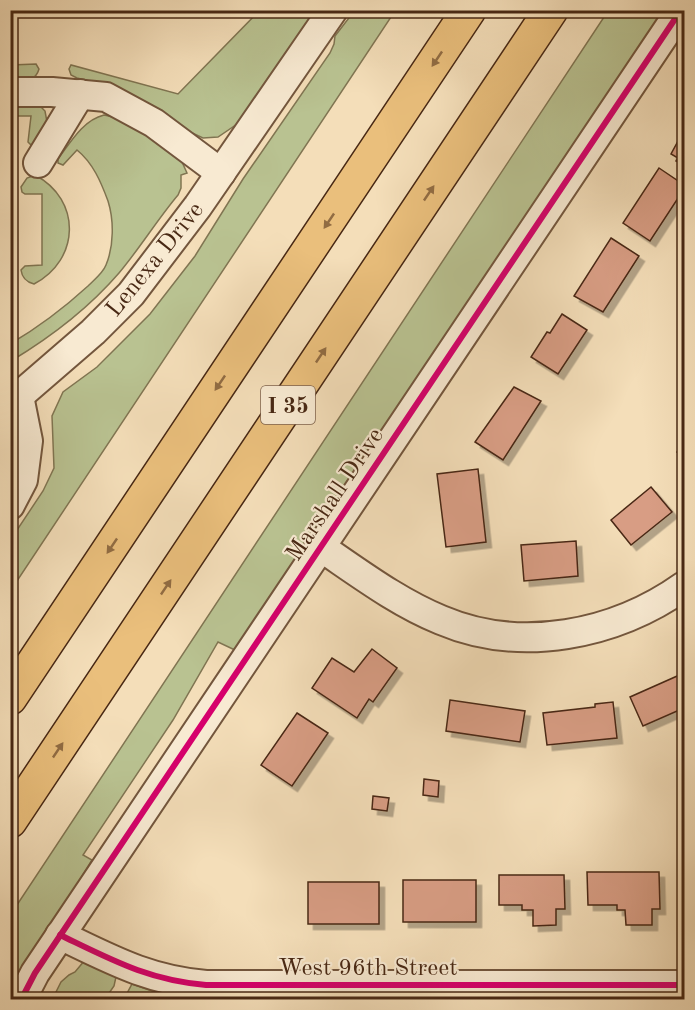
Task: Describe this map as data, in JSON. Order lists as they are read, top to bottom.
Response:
{
  "streets": {
    "highway": ["I 35"],
    "street": ["Lenexa Drive", "Marshall Drive", "West 96th Street"]
  },
  "crossings": [
    ["Marshall Drive", "West 96th Street"]
  ]
}
